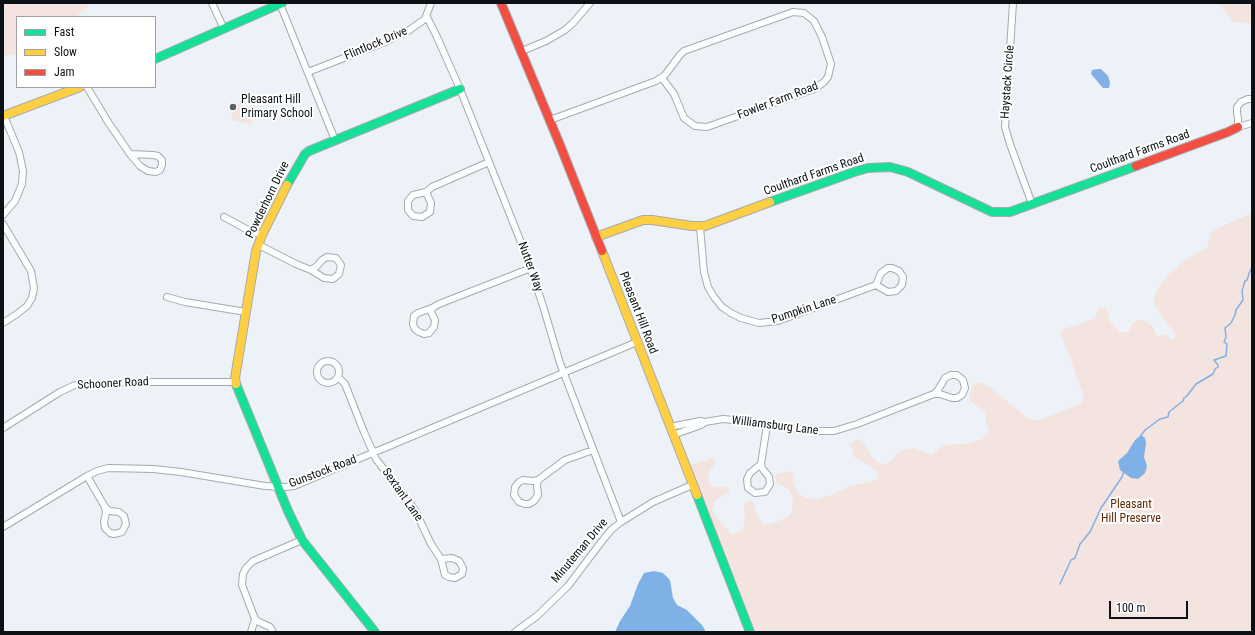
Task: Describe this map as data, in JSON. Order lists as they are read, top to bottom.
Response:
{
  "streets": {
    "street": [
      "Flintlock Drive",
      "Haystack Circle",
      "Fowler Farm Road",
      "Coulthard Farms Road",
      "Powderhorn Drive",
      "Nutter Way",
      "Pumpkin Lane",
      "Pleasant Hill Road",
      "Schooner Road",
      "Williamsburg Lane",
      "Gunstock Road",
      "Sextant Lane",
      "Minuteman Drive"
    ]
  },
  "crossings": [
    ["Flintlock Drive", "Nutter Way"],
    ["Haystack Circle", "Coulthard Farms Road"],
    ["Fowler Farm Road", "Pleasant Hill Road"],
    ["Coulthard Farms Road", "Pumpkin Lane"],
    ["Coulthard Farms Road", "Pleasant Hill Road"],
    ["Powderhorn Drive", "Nutter Way"],
    ["Powderhorn Drive", "Schooner Road"],
    ["Powderhorn Drive", "Gunstock Road"],
    ["Nutter Way", "Gunstock Road"],
    ["Nutter Way", "Minuteman Drive"],
    ["Pleasant Hill Road", "Williamsburg Lane"],
    ["Pleasant Hill Road", "Gunstock Road"],
    ["Pleasant Hill Road", "Minuteman Drive"],
    ["Gunstock Road", "Sextant Lane"]
  ],
  "parks": ["Pleasant Hill Preserve"],
  "places": ["Pleasant Hill Primary School"],
  "legend": ["Fast", "Slow", "Jam"],
  "scale_bar": "100 m"
}
